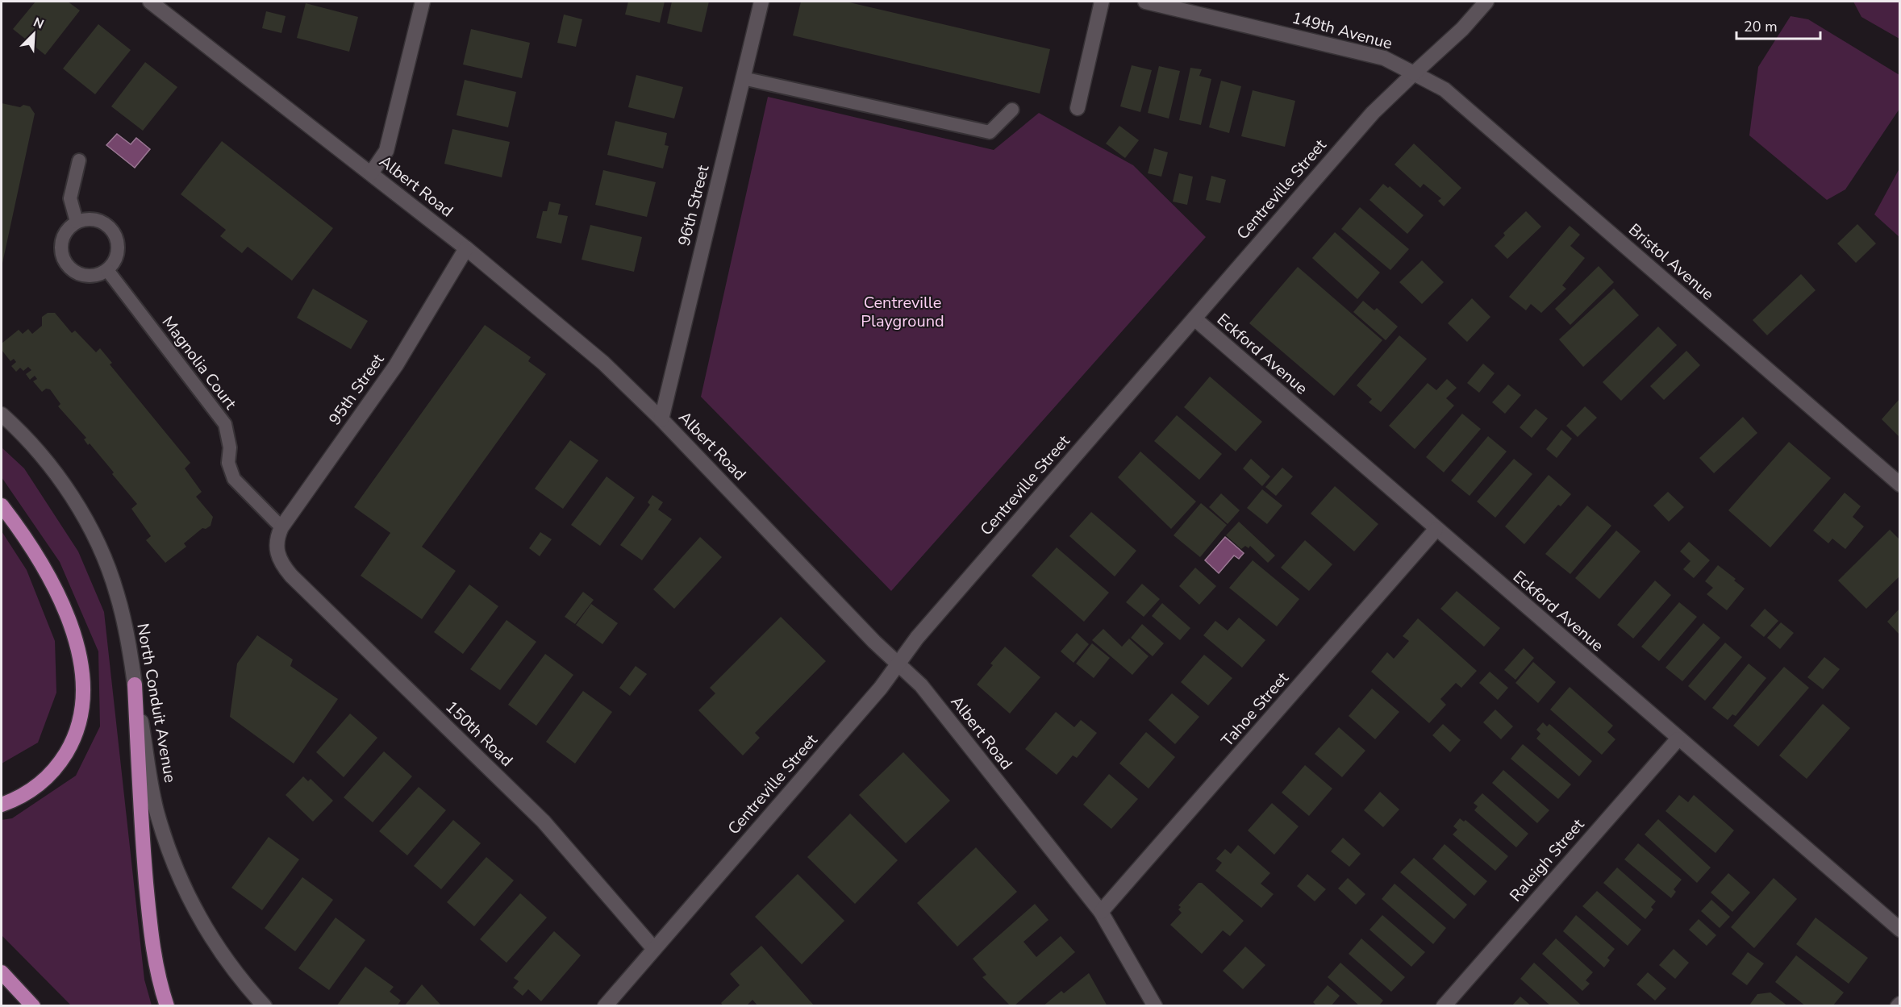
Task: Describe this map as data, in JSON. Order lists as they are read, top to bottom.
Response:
{
  "streets": {
    "street": [
      "149th Avenue",
      "Albert Road",
      "Centreville Street",
      "96th Street",
      "Bristol Avenue",
      "Eckford Avenue",
      "95th Street",
      "North Conduit Avenue",
      "Tahoe Street",
      "150th Road",
      "Raleigh Street"
    ],
    "lane": ["Magnolia Court"]
  },
  "crossings": [
    ["149th Avenue", "Centreville Street"],
    ["149th Avenue", "Bristol Avenue"],
    ["Albert Road", "Centreville Street"],
    ["Albert Road", "96th Street"],
    ["Albert Road", "95th Street"],
    ["Albert Road", "Tahoe Street"],
    ["Centreville Street", "Bristol Avenue"],
    ["Centreville Street", "Eckford Avenue"],
    ["Centreville Street", "150th Road"],
    ["Eckford Avenue", "Tahoe Street"],
    ["Eckford Avenue", "Raleigh Street"],
    ["Magnolia Court", "95th Street"],
    ["95th Street", "150th Road"]
  ],
  "parks": ["Centreville Playground"],
  "scale_bar": "20 m",
  "north": "top right"
}
